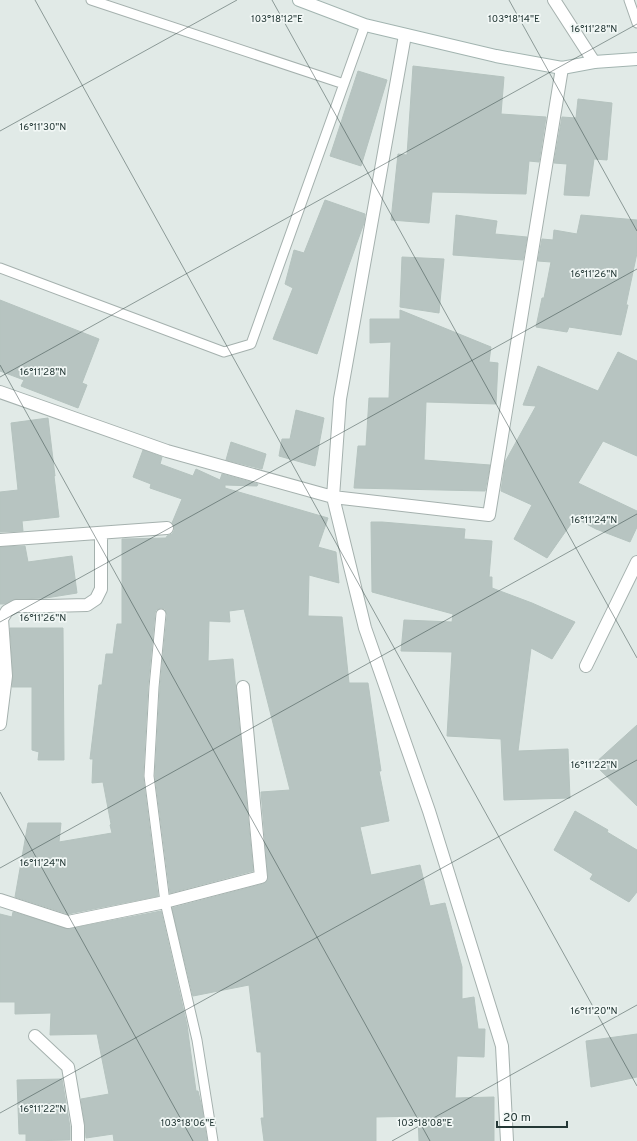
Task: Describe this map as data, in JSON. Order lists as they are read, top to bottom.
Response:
{
  "scale_bar": "20 m",
  "coordinates": [
    "103°18'12\"E",
    "103°18'14\"E",
    "16°11'28\"N",
    "16°11'30\"N",
    "16°11'26\"N",
    "16°11'24\"N",
    "16°11'22\"N",
    "16°11'20\"N",
    "103°18'06\"E",
    "103°18'08\"E"
  ]
}
